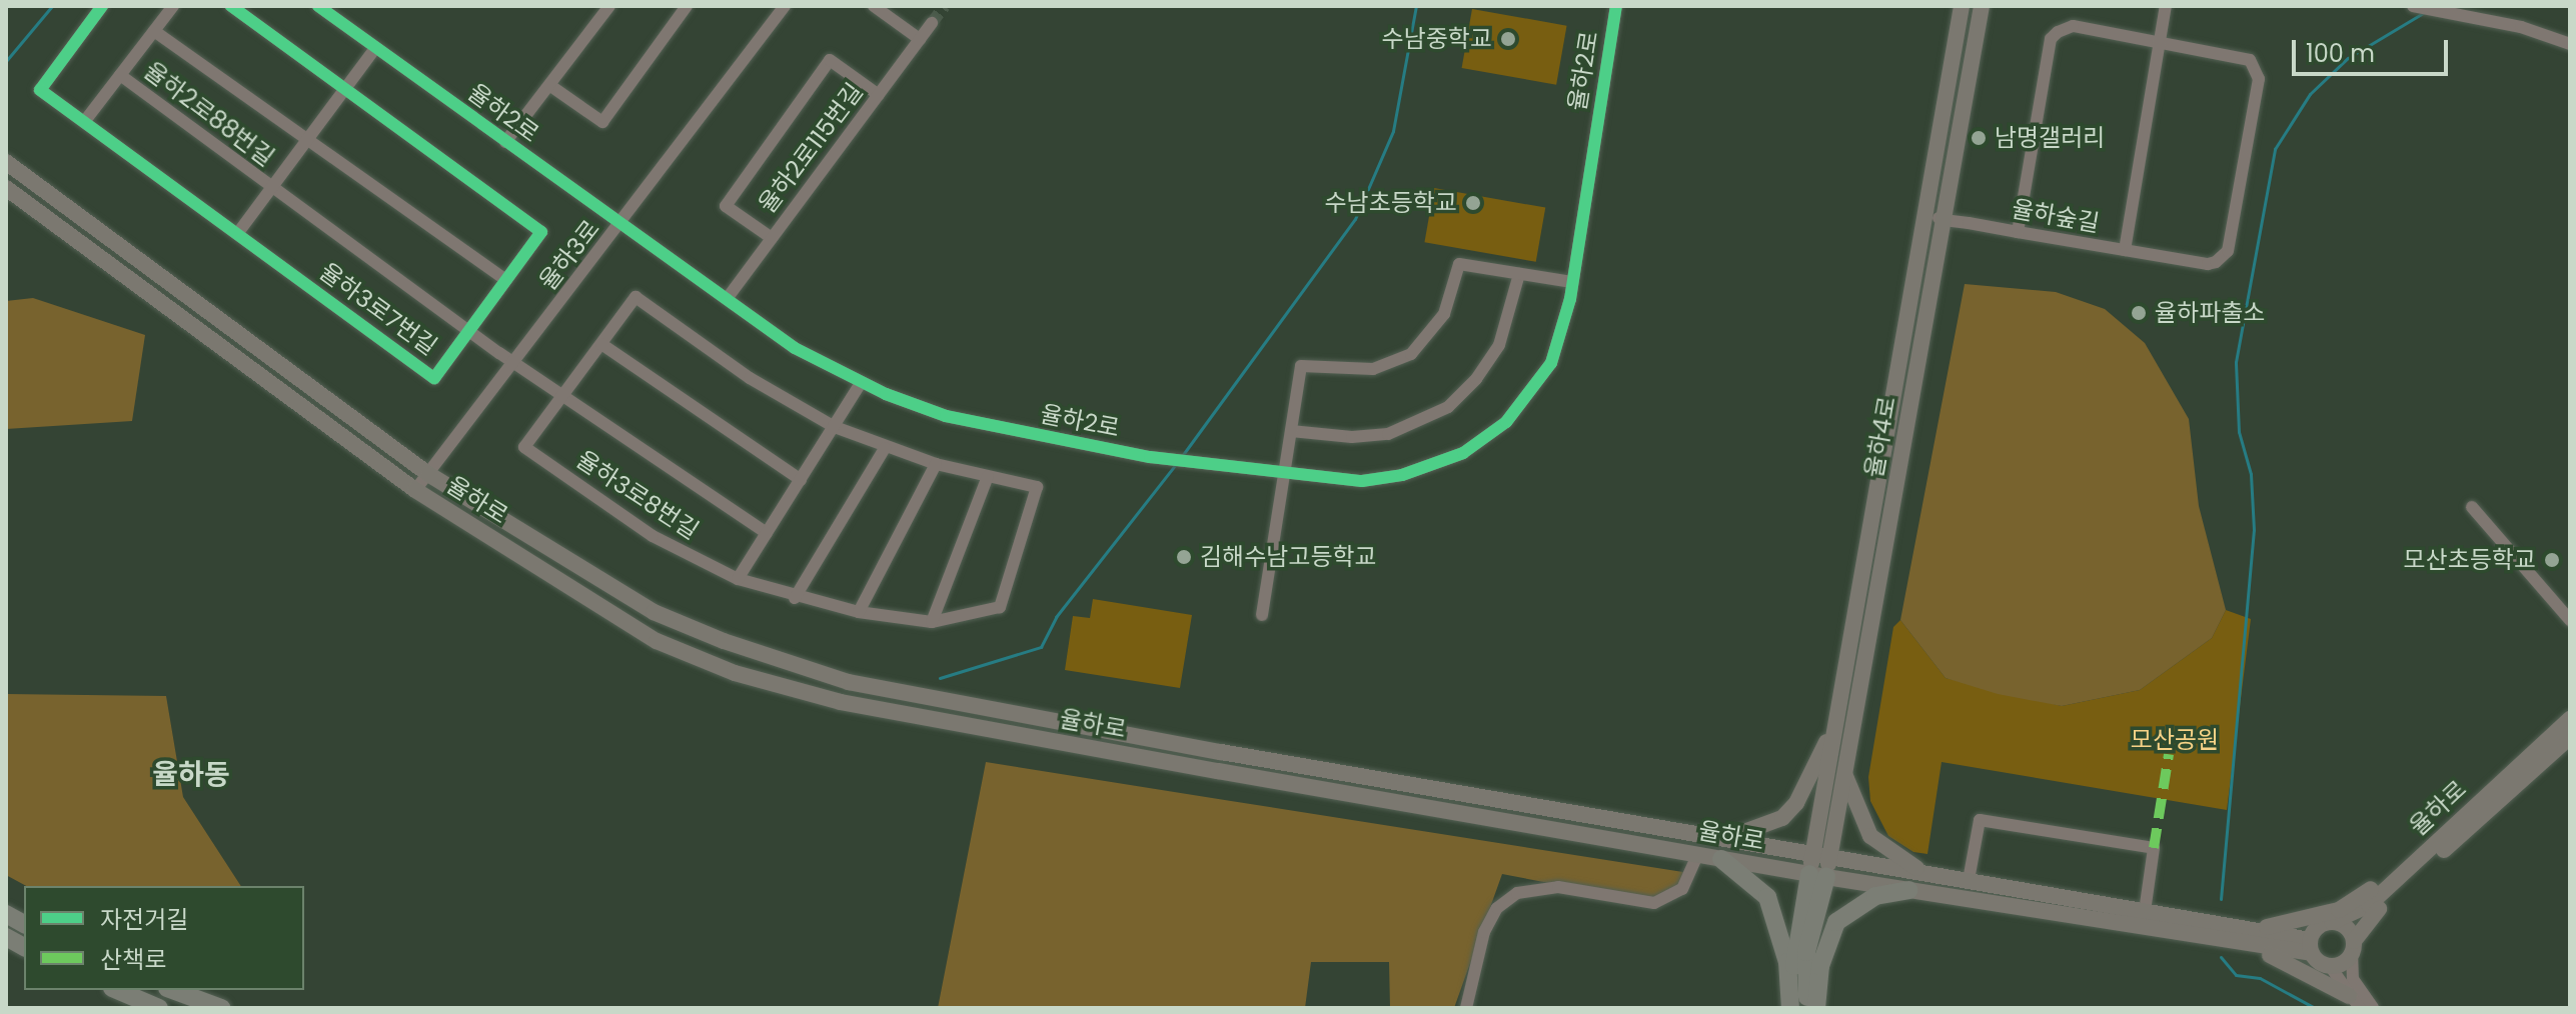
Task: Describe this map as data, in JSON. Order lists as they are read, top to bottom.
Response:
{
  "streets": {
    "main road": ["율하4로", "율하로"],
    "street": [
      "율하2로",
      "율하2로88번길",
      "율하2로115번길",
      "율하숲길",
      "율하3로",
      "율하3로7번길",
      "율하3로8번길"
    ]
  },
  "crossings": [
    ["율하2로", "율하2로115번길"],
    ["율하2로", "율하3로"],
    ["율하2로88번길", "율하3로7번길"],
    ["율하숲길", "율하4로"],
    ["율하3로", "율하3로7번길"],
    ["율하3로", "율하3로8번길"],
    ["율하3로", "율하로"],
    ["율하3로7번길", "율하3로8번길"],
    ["율하4로", "율하로"]
  ],
  "districts": ["율하동"],
  "parks": ["모산공원"],
  "places": [
    "수남중학교",
    "남명갤러리",
    "수남초등학교",
    "율하파출소",
    "김해수남고등학교",
    "모산초등학교"
  ],
  "legend": ["자전거길", "산책로"],
  "scale_bar": "100 m"
}
